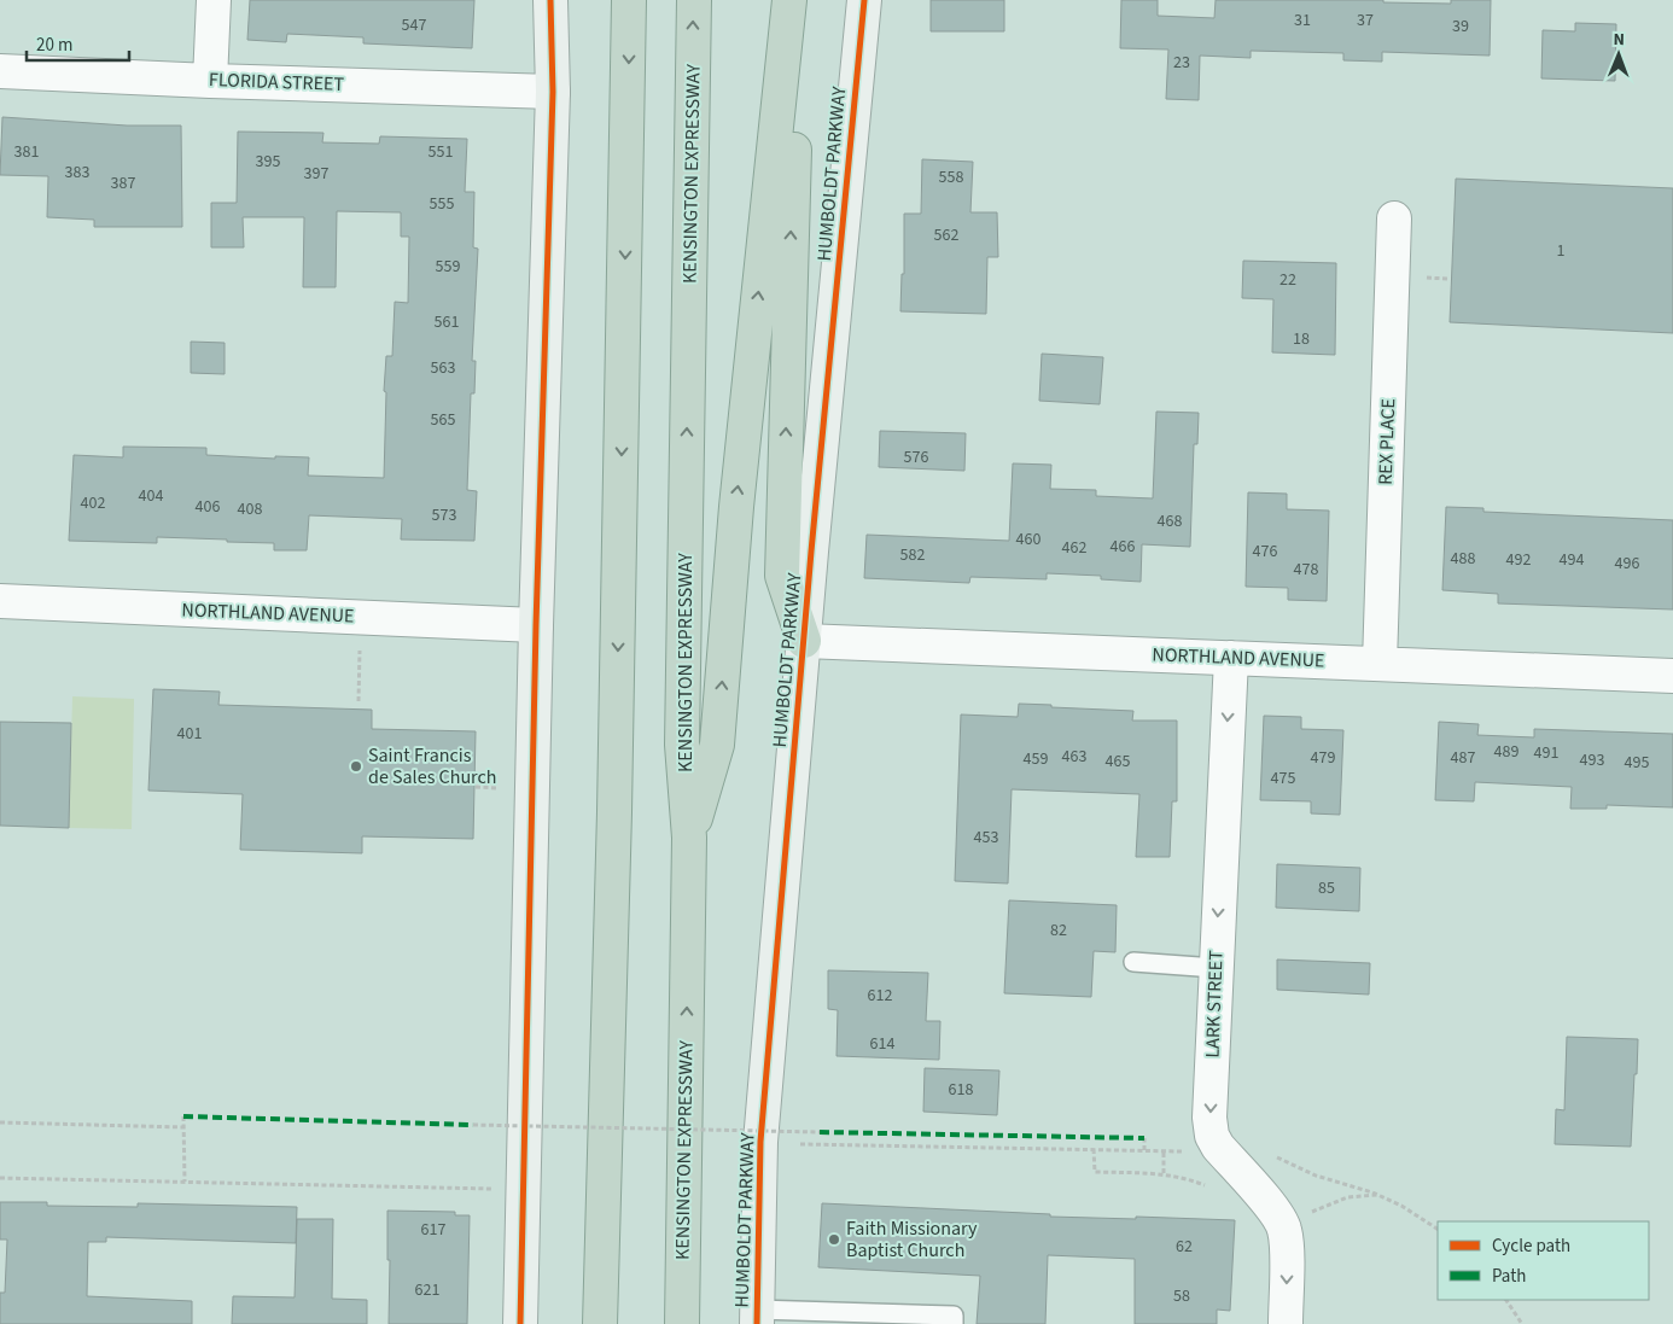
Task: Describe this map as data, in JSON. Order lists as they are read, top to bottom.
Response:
{
  "streets": {
    "highway": ["KENSINGTON EXPRESSWAY"],
    "street": [
      "FLORIDA STREET",
      "HUMBOLDT PARKWAY",
      "REX PLACE",
      "NORTHLAND AVENUE",
      "LARK STREET"
    ]
  },
  "crossings": [
    ["HUMBOLDT PARKWAY", "NORTHLAND AVENUE"],
    ["REX PLACE", "NORTHLAND AVENUE"],
    ["NORTHLAND AVENUE", "LARK STREET"]
  ],
  "one_way": ["LARK STREET"],
  "places": ["Saint Francis de Sales Church", "Faith Missionary Baptist Church"],
  "house_numbers": [
    "31",
    "37",
    "547",
    "39",
    "23",
    "381",
    "551",
    "395",
    "383",
    "397",
    "558",
    "387",
    "555",
    "562",
    "1",
    "559",
    "22",
    "561",
    "18",
    "563",
    "565",
    "576",
    "404",
    "402",
    "406",
    "408",
    "573",
    "468",
    "460",
    "466",
    "462",
    "476",
    "582",
    "488",
    "492",
    "494",
    "496",
    "478",
    "401",
    "489",
    "491",
    "463",
    "479",
    "487",
    "459",
    "493",
    "465",
    "495",
    "475",
    "453",
    "85",
    "82",
    "612",
    "614",
    "618",
    "617",
    "62",
    "621",
    "58"
  ],
  "legend": ["Cycle path", "Path"],
  "scale_bar": "20 m",
  "north": "top"
}
